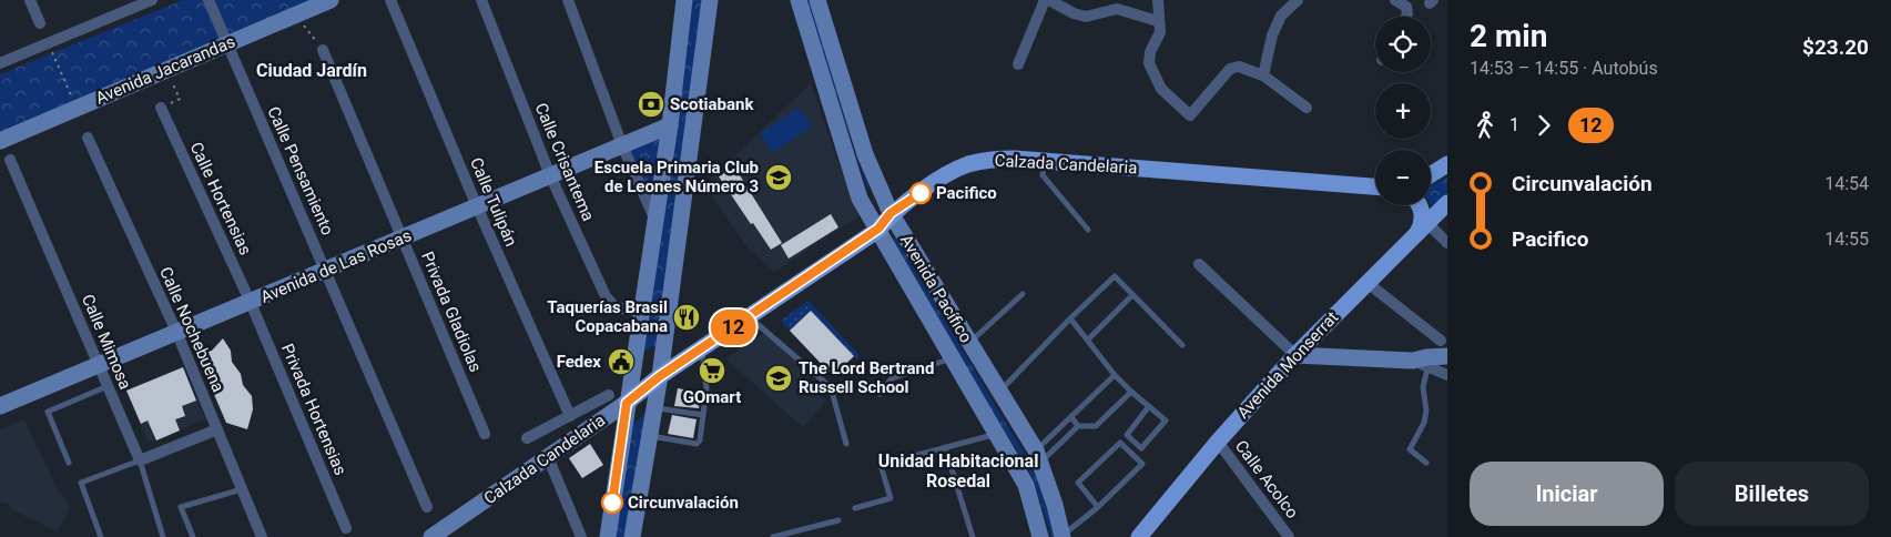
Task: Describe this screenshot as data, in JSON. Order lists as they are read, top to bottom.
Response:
{
  "streets": {
    "main road": ["Calzada Candelaria", "Avenida Monserrat"],
    "street": [
      "Avenida Jacarandas",
      "Calle Crisantema",
      "Calle Pensamiento",
      "Calle Hortensias",
      "Calle Tulipán",
      "Avenida de Las Rosas",
      "Avenida Pacífico",
      "Privada Gladiolas",
      "Calle Nochebuena",
      "Calle Mimosa",
      "Privada Hortensias",
      "Calle Acolco"
    ]
  },
  "crossings": [
    ["Avenida Jacarandas", "Calle Pensamiento"],
    ["Calle Crisantema", "Avenida de Las Rosas"],
    ["Calzada Candelaria", "Avenida Pacífico"],
    ["Calle Pensamiento", "Avenida de Las Rosas"],
    ["Calle Hortensias", "Avenida de Las Rosas"],
    ["Calle Hortensias", "Privada Hortensias"],
    ["Calle Tulipán", "Avenida de Las Rosas"],
    ["Avenida de Las Rosas", "Privada Gladiolas"],
    ["Avenida de Las Rosas", "Calle Nochebuena"],
    ["Avenida de Las Rosas", "Calle Mimosa"],
    ["Avenida de Las Rosas", "Privada Hortensias"],
    ["Avenida Monserrat", "Calle Acolco"]
  ],
  "districts": ["Ciudad Jardín", "Unidad Habitacional Rosedal"],
  "places": {
    "bank": ["Scotiabank"],
    "school or university": ["Escuela Primaria Club de Leones Número 3", "The Lord Bertrand Russell School"],
    "other": ["Pacifico", "Circunvalación"],
    "restaurant": ["Taquerías Brasil Copacabana"],
    "public building": ["Fedex"],
    "supermarket": ["GOmart"]
  },
  "lines": ["bus line 12"],
  "page": {
    "on_map": "12",
    "heading": ["2 min", "14:53 – 14:55 · Autobús", "$23.20"],
    "map_buttons": ["+", "−"],
    "legs": ["1", "12"],
    "list": [
      {
        "name": "Circunvalación",
        "value": "14:54"
      },
      {
        "name": "Pacifico",
        "value": "14:55"
      }
    ],
    "buttons": ["Iniciar", "Billetes"]
  }
}
